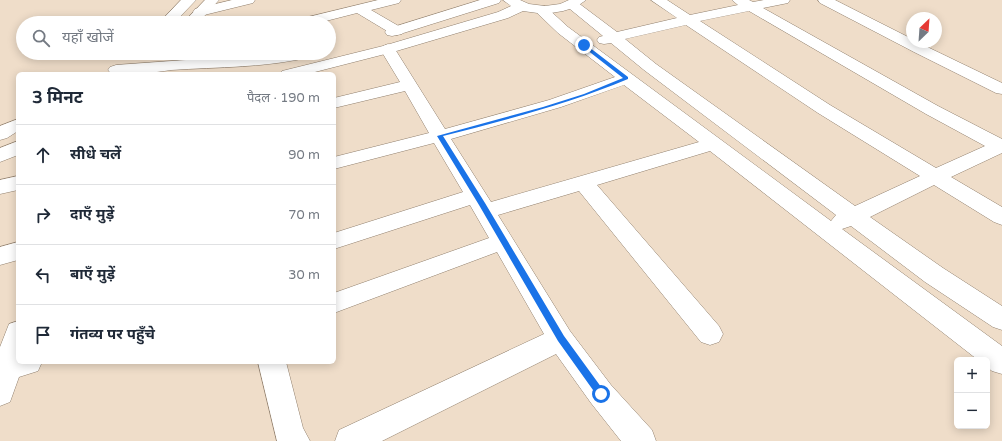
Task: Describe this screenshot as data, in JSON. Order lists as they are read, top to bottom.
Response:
{
  "north": "top right",
  "page": {
    "search": "यहाँ खोजें",
    "heading": ["3 मिनट", "पैदल · 190 m"],
    "list": [
      ["सीधे चलें", "90 m"],
      ["दाएँ मुड़ें", "70 m"],
      ["बाएँ मुड़ें", "30 m"],
      "गंतव्य पर पहुँचे"
    ],
    "map_buttons": ["+", "−"]
  }
}
